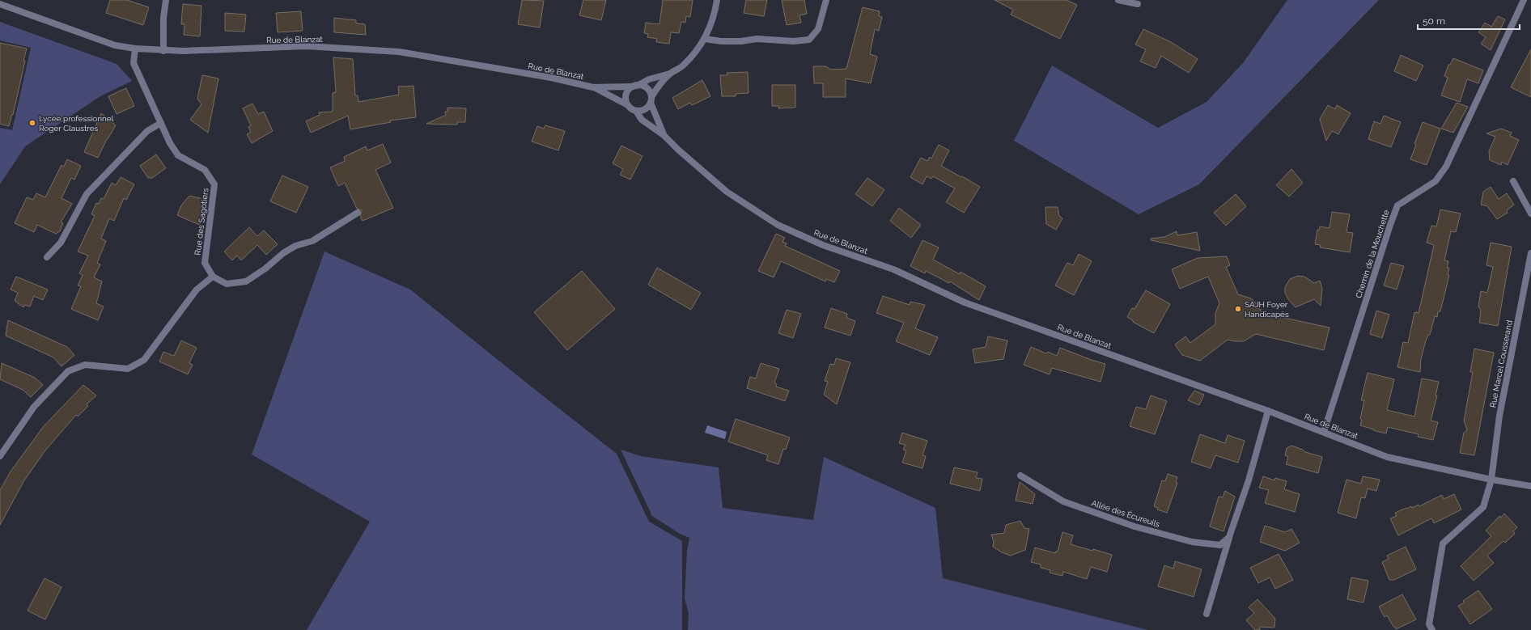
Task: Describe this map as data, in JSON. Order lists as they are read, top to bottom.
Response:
{
  "streets": {
    "street": [
      "Rue de Blanzat",
      "Rue des Sagotiers",
      "Chemin de la Mouchette",
      "Rue Marcel Cousserand",
      "Allée des Écureuils"
    ]
  },
  "crossings": [
    ["Rue de Blanzat", "Rue des Sagotiers"],
    ["Rue de Blanzat", "Chemin de la Mouchette"],
    ["Rue de Blanzat", "Rue Marcel Cousserand"]
  ],
  "places": ["Lycée professionnel Roger Claustres", "SAJH Foyer Handicapés"],
  "scale_bar": "50 m"
}
